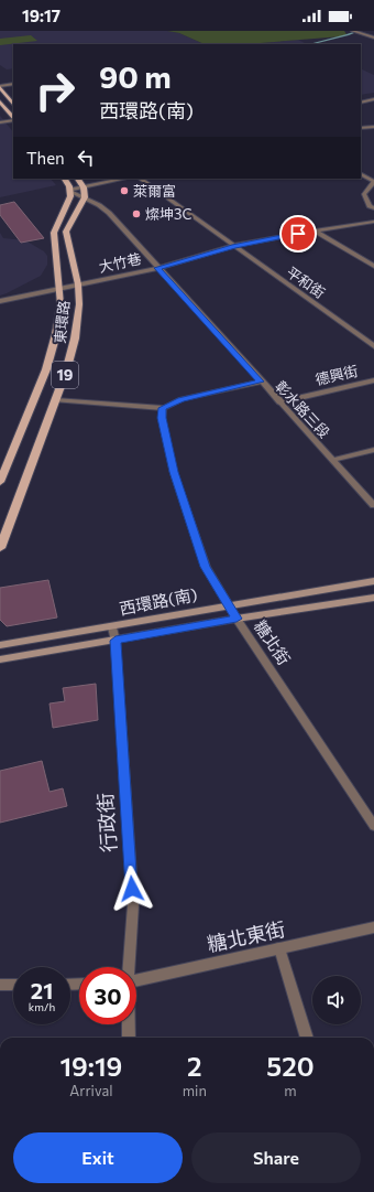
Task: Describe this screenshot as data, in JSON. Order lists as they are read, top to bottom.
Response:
{
  "streets": {
    "main road": ["東環路", "19", "西環路(南)"],
    "street": [
      "大竹巷",
      "平和街",
      "德興街",
      "彰水路三段",
      "糖北街",
      "行政街",
      "糖北東街"
    ]
  },
  "crossings": [
    ["大竹巷", "平和街"],
    ["大竹巷", "東環路"],
    ["大竹巷", "彰水路三段"],
    ["東環路", "彰水路三段"],
    ["德興街", "彰水路三段"],
    ["西環路(南)", "糖北街"],
    ["西環路(南)", "行政街"]
  ],
  "places": ["萊爾富", "燦坤3C"],
  "page": {
    "status": "19:17",
    "turn": ["90 m", "西環路(南)"],
    "then": "Then",
    "speed": "21 km/h",
    "limit": "30",
    "eta": [
      "19:19",
      "Arrival",
      "2",
      "min",
      "520",
      "m"
    ],
    "buttons": ["Exit", "Share"]
  }
}
